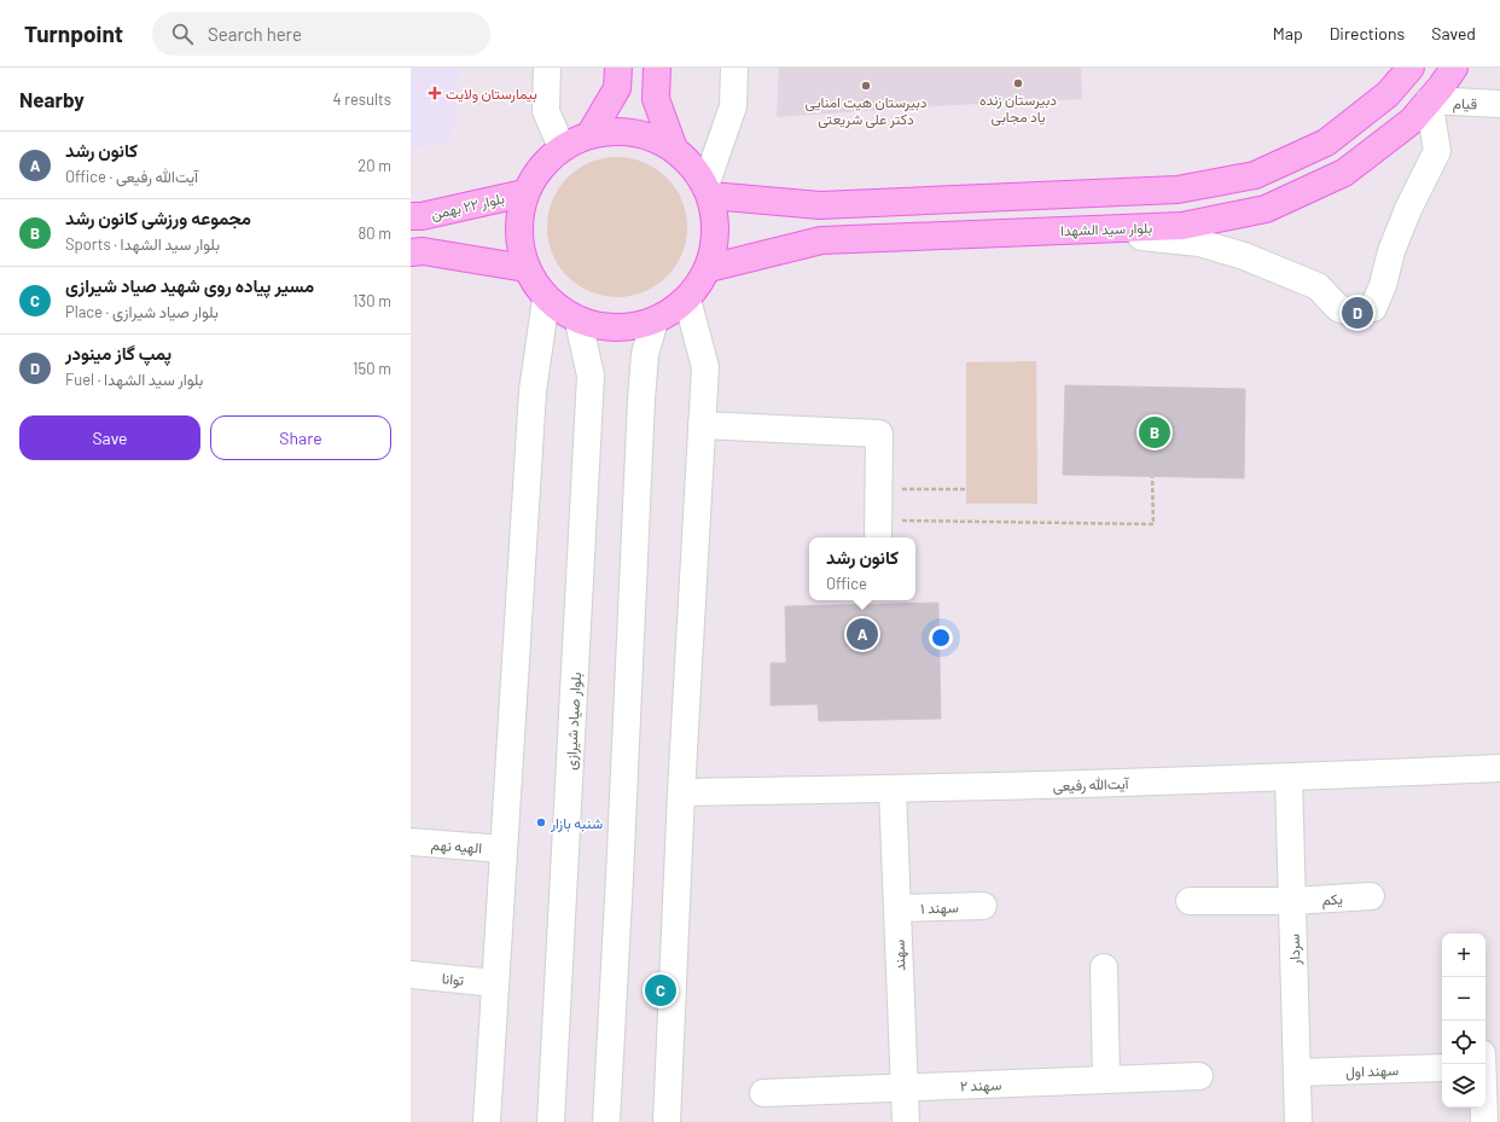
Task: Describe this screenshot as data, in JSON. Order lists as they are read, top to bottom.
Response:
{
  "streets": {
    "main road": ["بلوار ۲۲ بهمن", "بلوار سید الشهدا"],
    "street": [
      "قیام",
      "بلوار صیاد شیرازی",
      "آیت‌الله رفیعی",
      "الهیه نهم",
      "یکم",
      "سهند ۱",
      "سردار",
      "سهند",
      "توانا",
      "سهند اول",
      "سهند ۲"
    ]
  },
  "crossings": [
    ["قیام", "بلوار سید الشهدا"],
    ["آیت‌الله رفیعی", "سردار"],
    ["آیت‌الله رفیعی", "سهند"],
    ["یکم", "سردار"],
    ["سهند ۱", "سهند"],
    ["سردار", "سهند اول"],
    ["سهند", "سهند ۲"]
  ],
  "places": {
    "other": ["دبیرستان زنده یاد مجابی", "دبیرستان هیت امنایی دکتر علی شریعتی", "شنبه بازار"],
    "health": ["بیمارستان ولایت"]
  },
  "page": {
    "header": "Turnpoint",
    "search": "Search here",
    "nav": ["Map", "Directions", "Saved"],
    "heading": ["Nearby", "4 results"],
    "list": [
      {
        "mark": "A",
        "name": "کانون رشد",
        "note": "Office · آیت‌الله رفیعی",
        "value": "20 m"
      },
      {
        "mark": "B",
        "name": "مجموعه ورزشی کانون رشد",
        "note": "Sports · بلوار سید الشهدا",
        "value": "80 m"
      },
      {
        "mark": "C",
        "name": "مسیر پیاده روی شهید صیاد شیرازی",
        "note": "Place · بلوار صیاد شیرازی",
        "value": "130 m"
      },
      {
        "mark": "D",
        "name": "پمپ گاز مینودر",
        "note": "Fuel · بلوار سید الشهدا",
        "value": "150 m"
      }
    ],
    "pins": [
      "D",
      "B",
      "A",
      "C"
    ],
    "buttons": ["Save", "Share"],
    "popup": ["کانون رشد", "Office"],
    "map_buttons": ["+", "−"]
  }
}
